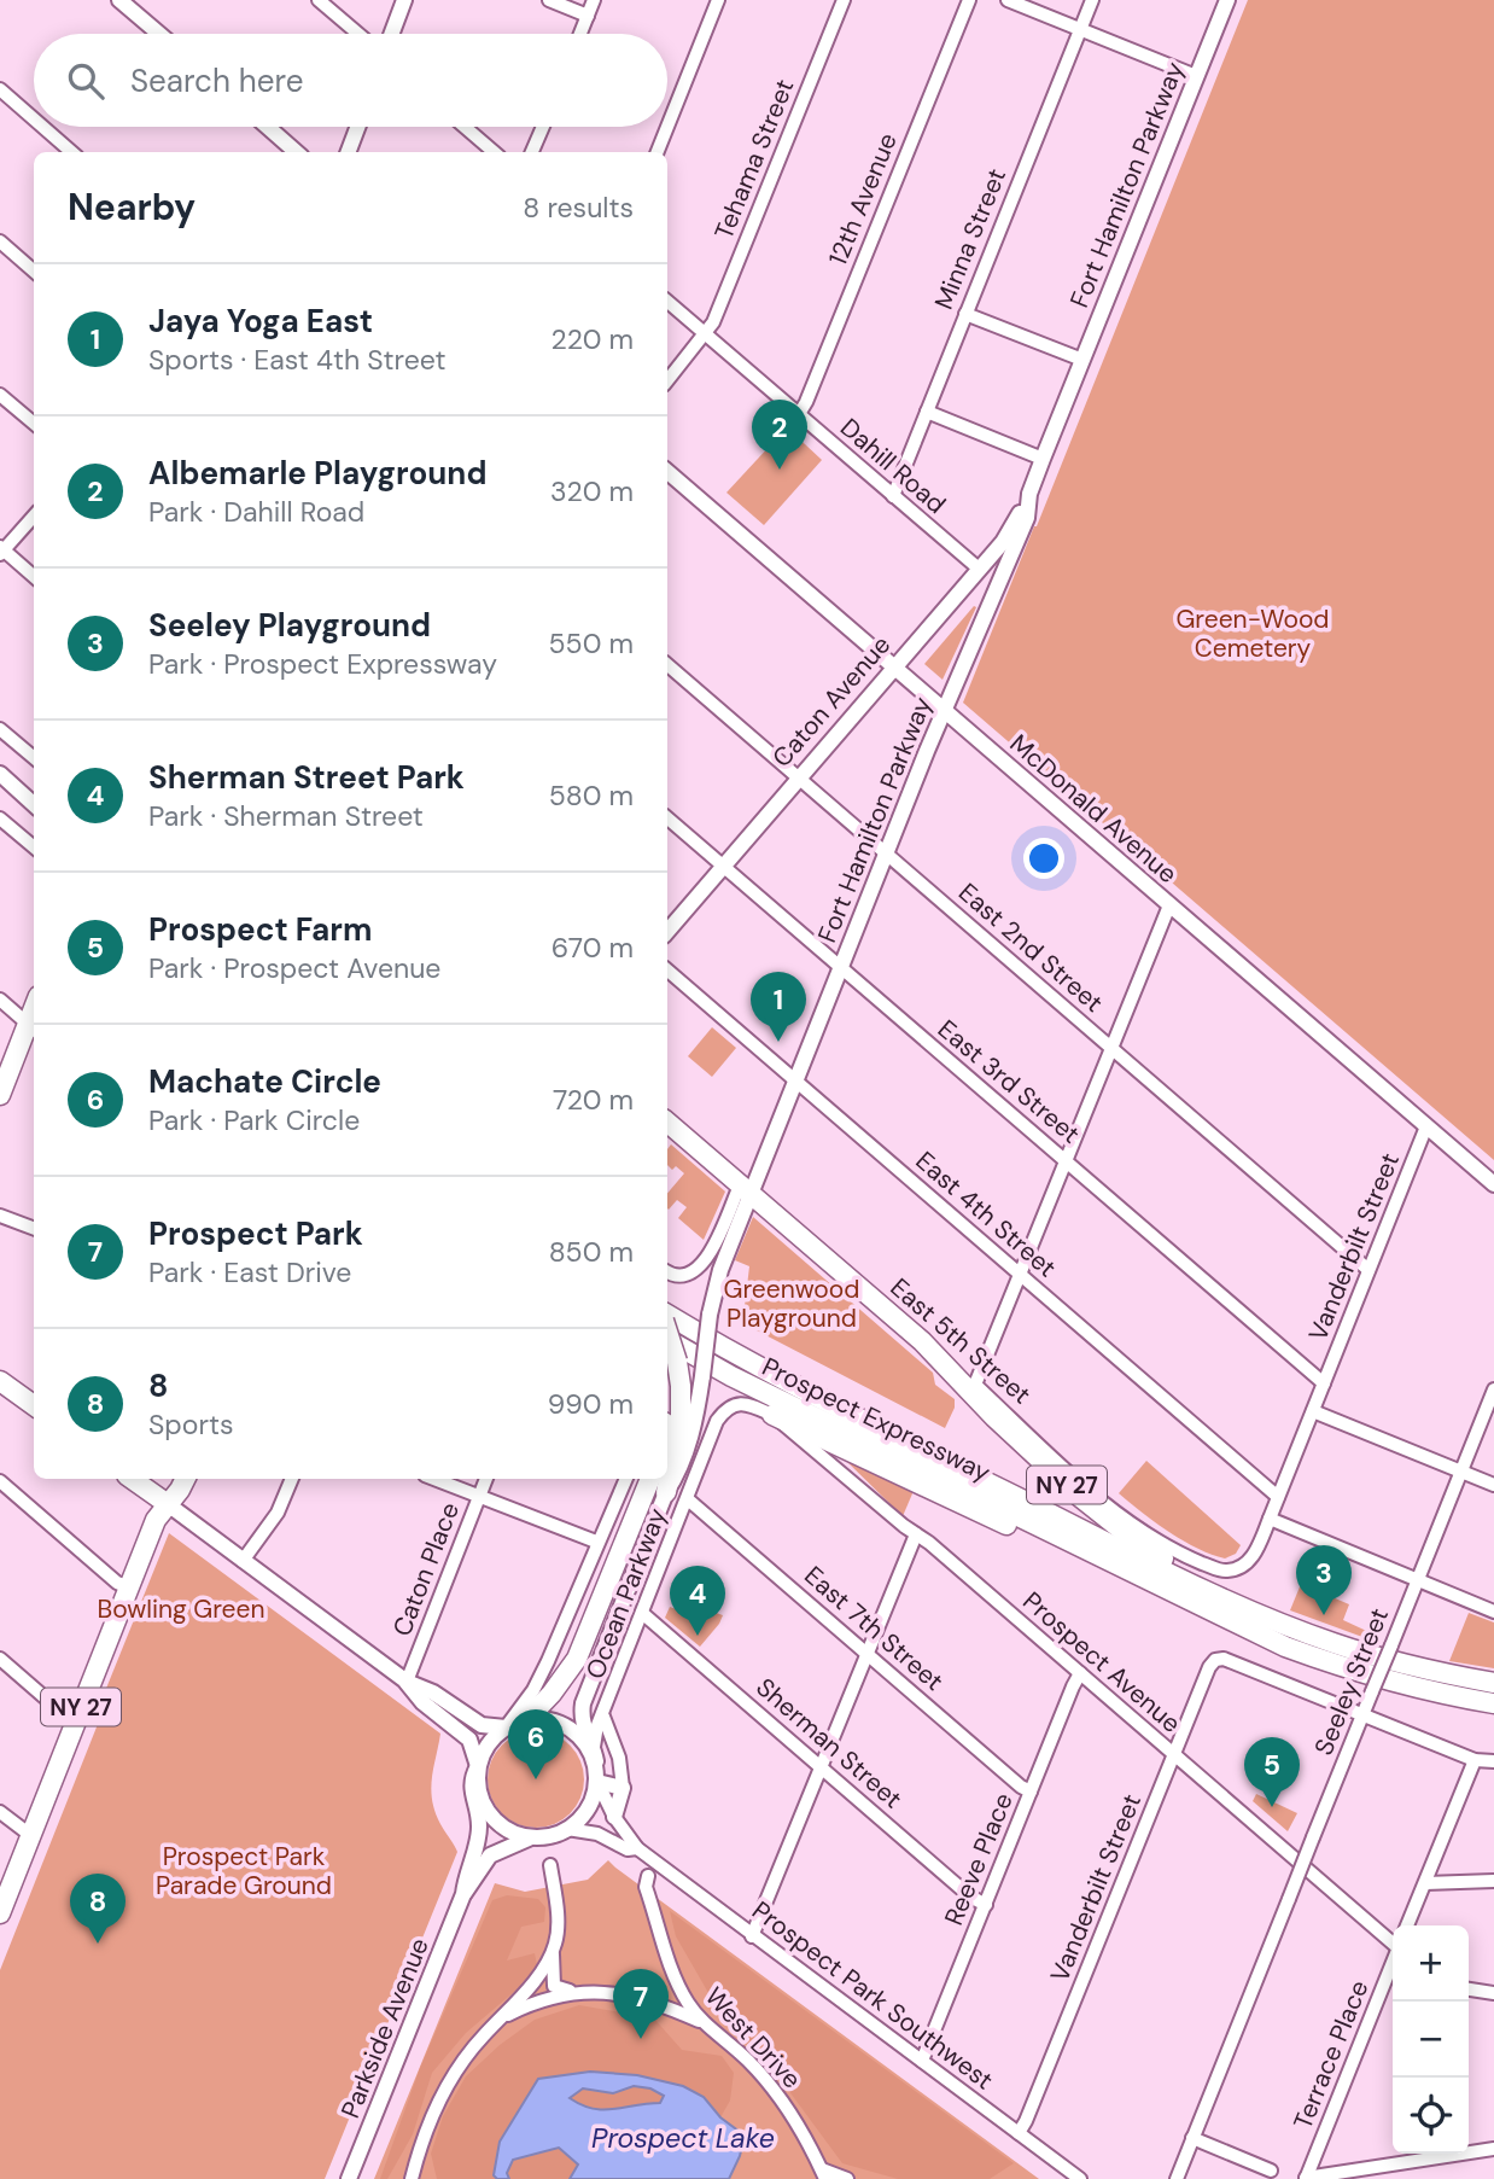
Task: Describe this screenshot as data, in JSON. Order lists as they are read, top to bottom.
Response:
{
  "streets": {
    "highway": ["East 5th Street", "Prospect Expressway", "NY 27"],
    "main road": [
      "Fort Hamilton Parkway",
      "Caton Avenue",
      "McDonald Avenue",
      "Parkside Avenue"
    ],
    "street": [
      "Tehama Street",
      "12th Avenue",
      "Minna Street",
      "Dahill Road",
      "East 2nd Street",
      "East 3rd Street",
      "East 4th Street",
      "Vanderbilt Street",
      "Caton Place",
      "Ocean Parkway",
      "East 7th Street",
      "Prospect Avenue",
      "Seeley Street",
      "Sherman Street",
      "Reeve Place",
      "Prospect Park Southwest",
      "West Drive",
      "Terrace Place"
    ]
  },
  "crossings": [
    ["Tehama Street", "Dahill Road"],
    ["Fort Hamilton Parkway", "Caton Avenue"],
    ["Fort Hamilton Parkway", "McDonald Avenue"],
    ["Fort Hamilton Parkway", "East 2nd Street"],
    ["Fort Hamilton Parkway", "East 3rd Street"],
    ["Fort Hamilton Parkway", "East 4th Street"],
    ["Fort Hamilton Parkway", "East 5th Street"],
    ["Fort Hamilton Parkway", "Ocean Parkway"],
    ["Fort Hamilton Parkway", "Prospect Park Southwest"],
    ["Fort Hamilton Parkway", "Parkside Avenue"],
    ["12th Avenue", "Dahill Road"],
    ["Minna Street", "Dahill Road"],
    ["Dahill Road", "Caton Avenue"],
    ["Caton Avenue", "McDonald Avenue"],
    ["Caton Avenue", "East 2nd Street"],
    ["Caton Avenue", "East 3rd Street"],
    ["McDonald Avenue", "Vanderbilt Street"],
    ["East 2nd Street", "Vanderbilt Street"],
    ["East 3rd Street", "Vanderbilt Street"],
    ["East 4th Street", "Vanderbilt Street"],
    ["Vanderbilt Street", "East 5th Street"],
    ["Vanderbilt Street", "Prospect Avenue"],
    ["Vanderbilt Street", "Seeley Street"],
    ["Vanderbilt Street", "Prospect Park Southwest"],
    ["East 5th Street", "NY 27"],
    ["Prospect Expressway", "NY 27"],
    ["Ocean Parkway", "East 7th Street"],
    ["Ocean Parkway", "Prospect Avenue"],
    ["Ocean Parkway", "Sherman Street"],
    ["Ocean Parkway", "Prospect Park Southwest"],
    ["Ocean Parkway", "Parkside Avenue"],
    ["East 7th Street", "Reeve Place"],
    ["Prospect Avenue", "Reeve Place"],
    ["Sherman Street", "Reeve Place"],
    ["Reeve Place", "Prospect Park Southwest"],
    ["Prospect Park Southwest", "Parkside Avenue"]
  ],
  "water": ["Prospect Lake"],
  "parks": [
    "Green-Wood Cemetery",
    "Greenwood Playground",
    "Bowling Green",
    "Prospect Park Parade Ground"
  ],
  "page": {
    "search": "Search here",
    "heading": ["Nearby", "8 results"],
    "list": [
      {
        "mark": "1",
        "name": "Jaya Yoga East",
        "note": "Sports · East 4th Street",
        "value": "220 m"
      },
      {
        "mark": "2",
        "name": "Albemarle Playground",
        "note": "Park · Dahill Road",
        "value": "320 m"
      },
      {
        "mark": "3",
        "name": "Seeley Playground",
        "note": "Park · Prospect Expressway",
        "value": "550 m"
      },
      {
        "mark": "4",
        "name": "Sherman Street Park",
        "note": "Park · Sherman Street",
        "value": "580 m"
      },
      {
        "mark": "5",
        "name": "Prospect Farm",
        "note": "Park · Prospect Avenue",
        "value": "670 m"
      },
      {
        "mark": "6",
        "name": "Machate Circle",
        "note": "Park · Park Circle",
        "value": "720 m"
      },
      {
        "mark": "7",
        "name": "Prospect Park",
        "note": "Park · East Drive",
        "value": "850 m"
      },
      {
        "mark": "8",
        "name": "8",
        "note": "Sports",
        "value": "990 m"
      }
    ],
    "pins": [
      "2",
      "1",
      "3",
      "4",
      "6",
      "5",
      "8",
      "7"
    ],
    "map_buttons": ["+", "−"]
  }
}
